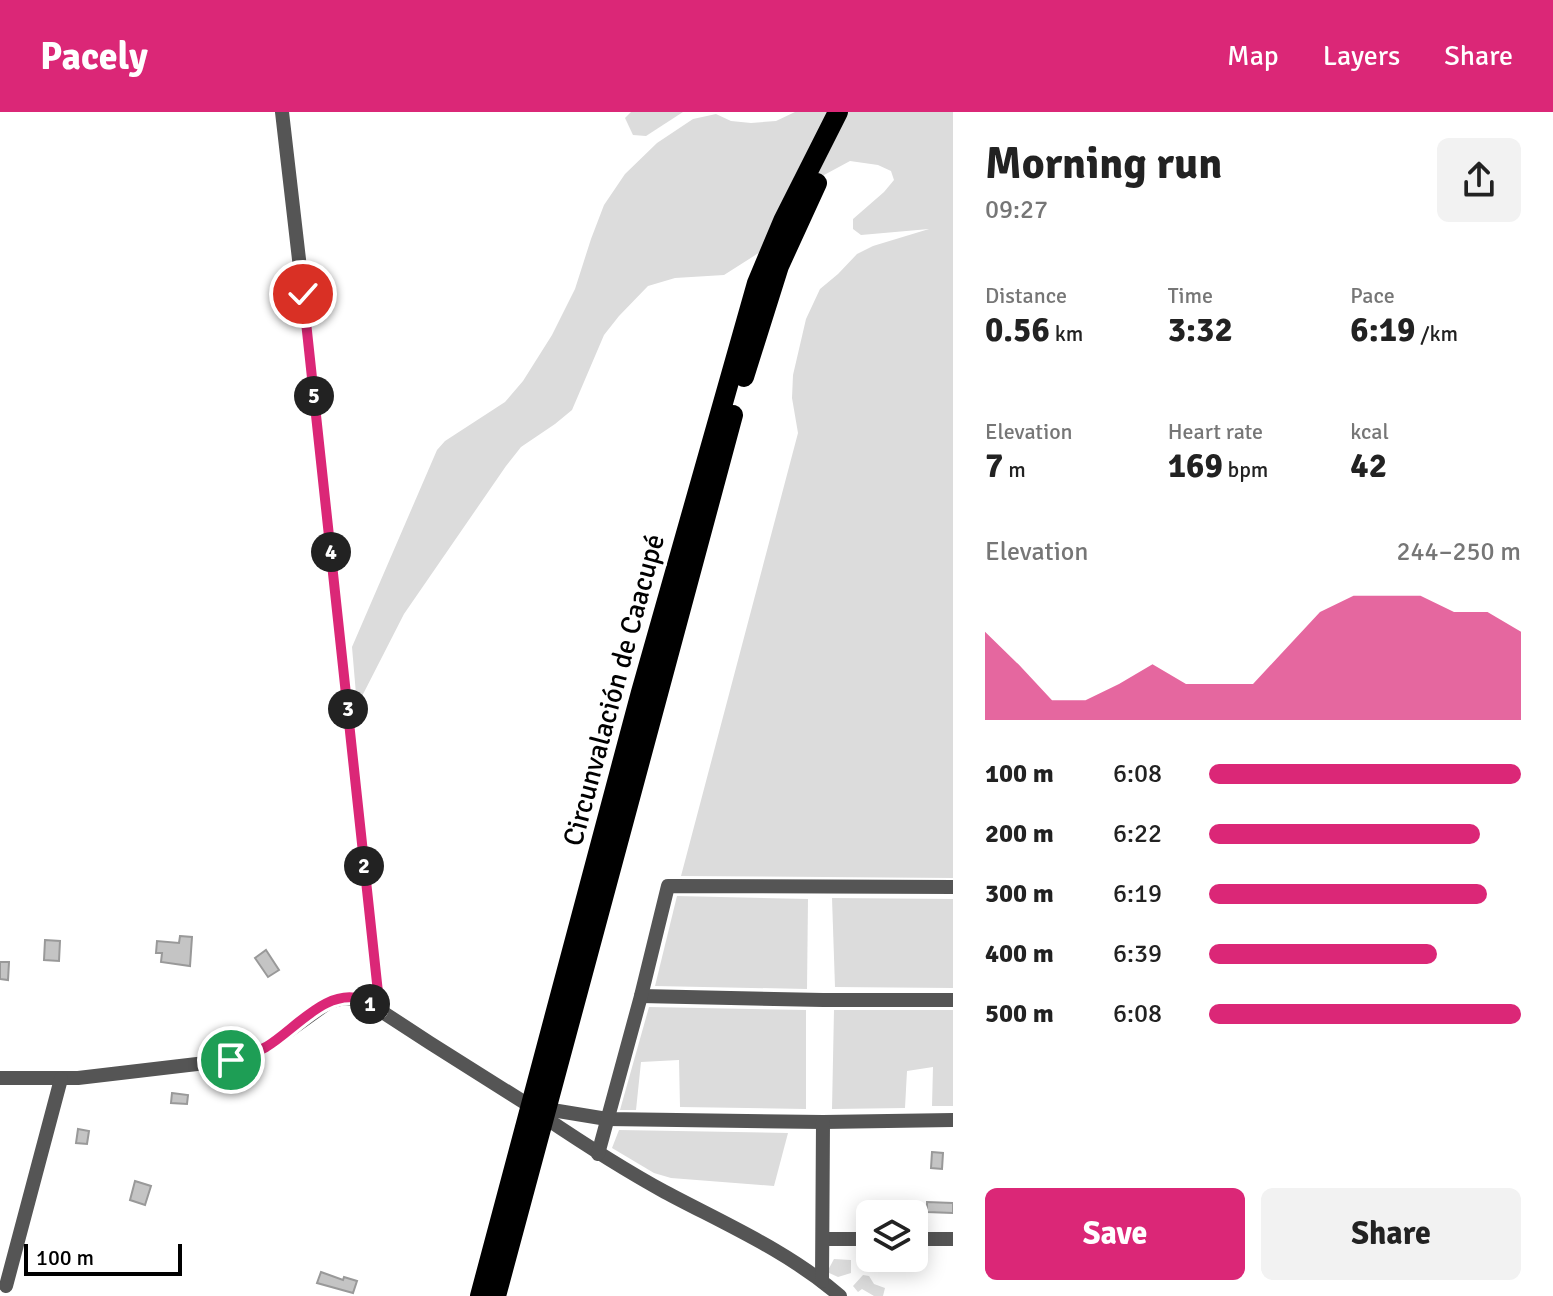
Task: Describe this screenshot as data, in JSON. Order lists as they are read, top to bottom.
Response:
{
  "streets": {
    "highway": ["Circunvalación de Caacupé"]
  },
  "scale_bar": "100 m",
  "page": {
    "header": "Pacely",
    "nav": ["Map", "Layers", "Share"],
    "heading": ["Morning run", "09:27"],
    "stats": [
      ["Distance", "0.56 km"],
      ["Time", "3:32"],
      ["Pace", "6:19 /km"],
      ["Elevation", "7 m"],
      ["Heart rate", "169 bpm"],
      ["kcal", "42"]
    ],
    "pins": [
      "5",
      "4",
      "3",
      "2",
      "1"
    ],
    "chart": ["Elevation", "244–250 m"],
    "list": [
      {
        "name": "100 m",
        "note": "6:08"
      },
      {
        "name": "200 m",
        "note": "6:22"
      },
      {
        "name": "300 m",
        "note": "6:19"
      },
      {
        "name": "400 m",
        "note": "6:39"
      },
      {
        "name": "500 m",
        "note": "6:08"
      }
    ],
    "buttons": ["Save", "Share"],
    "scale": "100 m"
  }
}
